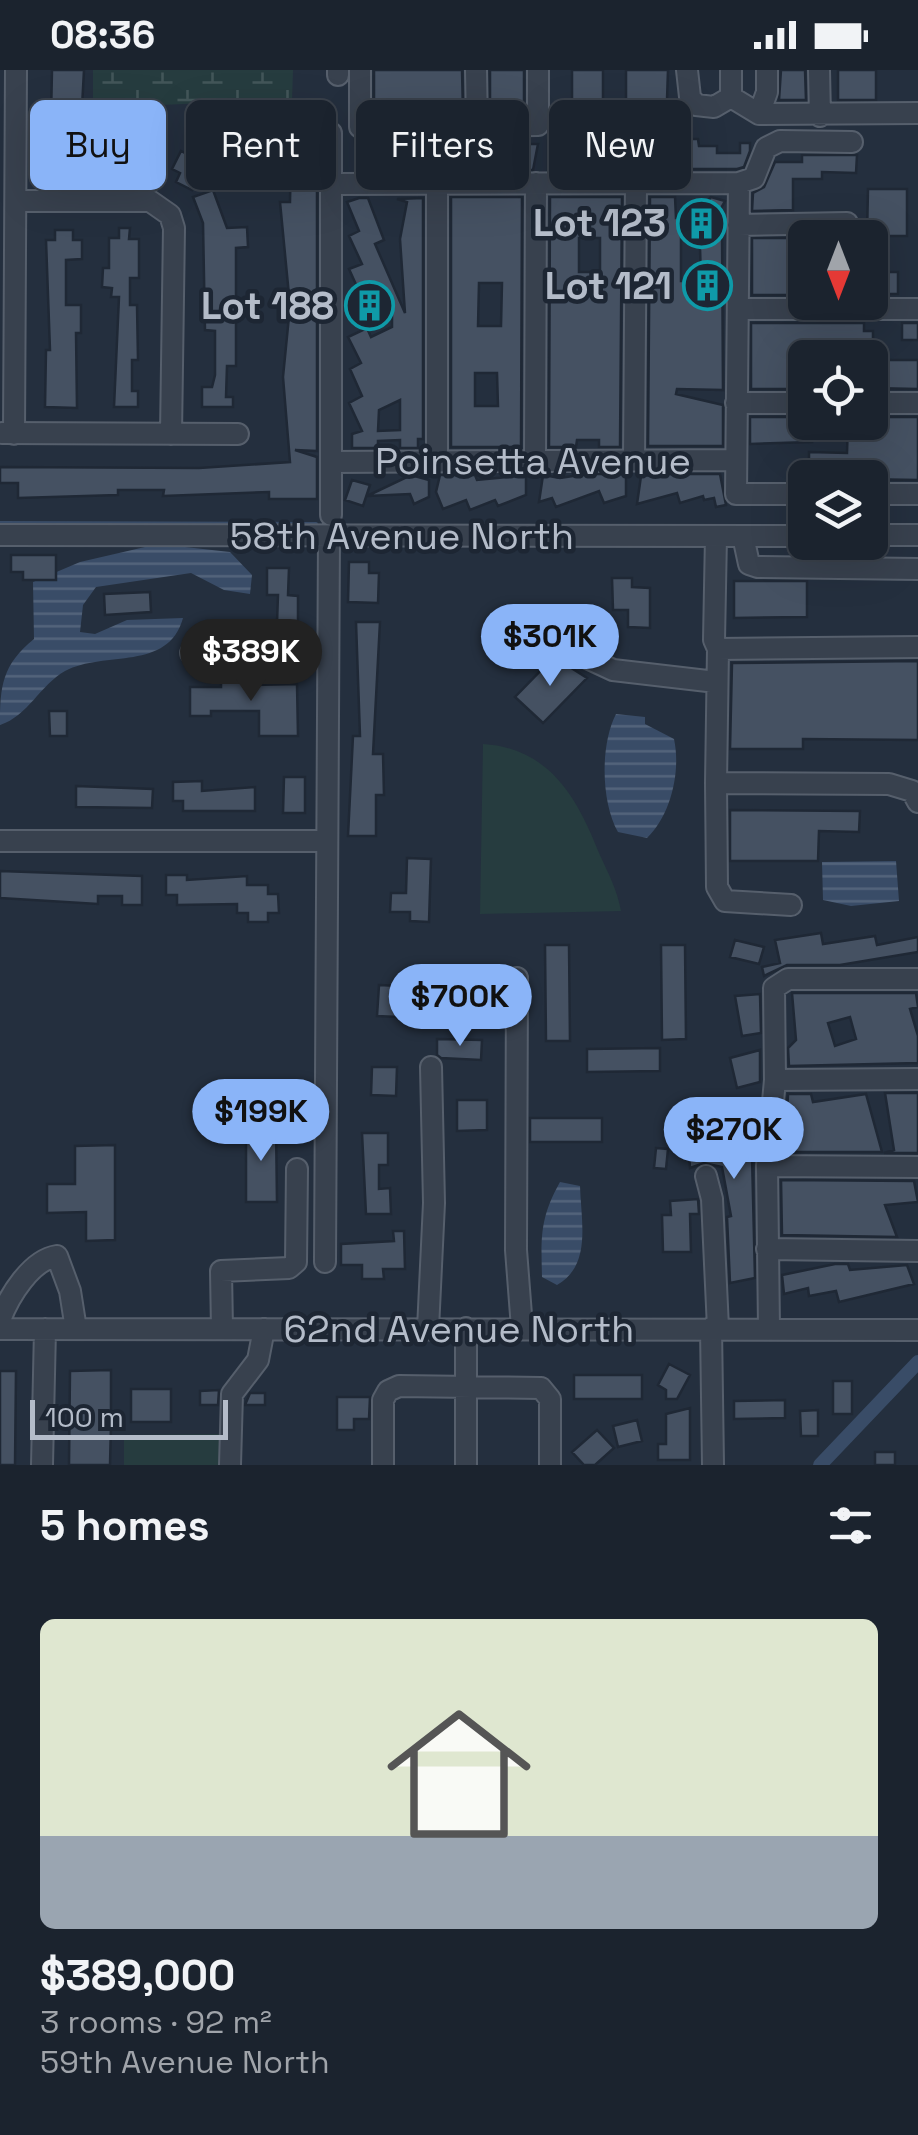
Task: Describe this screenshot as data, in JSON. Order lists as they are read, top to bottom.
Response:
{
  "streets": {
    "street": ["Poinsetta Avenue", "58th Avenue North", "62nd Avenue North"]
  },
  "places": {
    "building": ["Lot 123", "Lot 121", "Lot 188"]
  },
  "scale_bar": "100 m",
  "north": "bottom",
  "page": {
    "status": "08:36",
    "chip": [
      "Buy",
      "Rent",
      "Filters",
      "New"
    ],
    "price": [
      "$301K",
      "$389K",
      "$700K",
      "$199K",
      "$270K"
    ],
    "scale": "100 m",
    "heading": "5 homes",
    "list": [
      {
        "name": "$389,000",
        "note": "3 rooms · 92 m² · 59th Avenue North"
      }
    ]
  }
}
